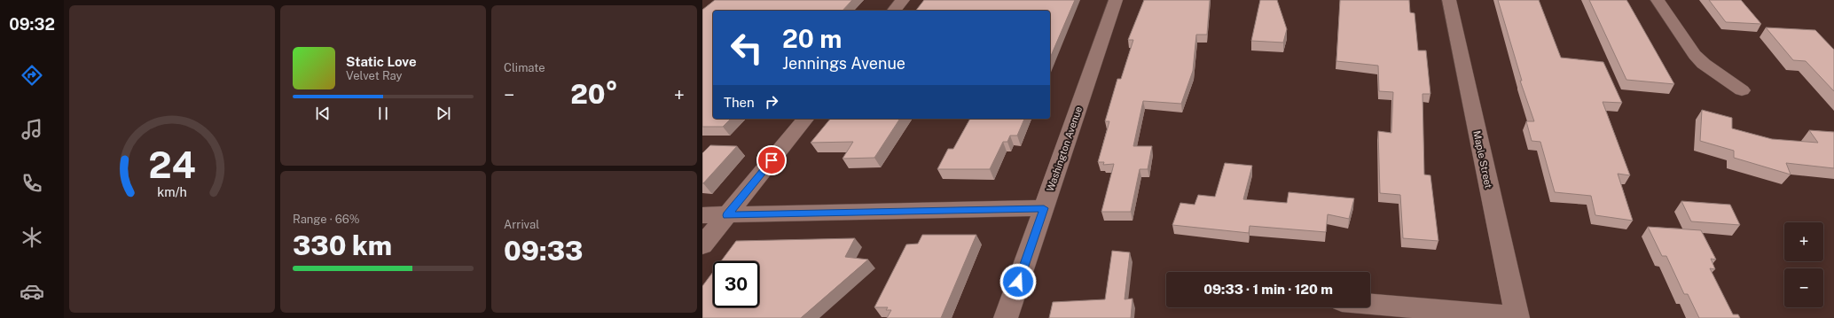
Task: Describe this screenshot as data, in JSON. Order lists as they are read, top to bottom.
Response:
{
  "streets": {
    "street": ["Washington Avenue", "Maple Street"]
  },
  "page": {
    "tabs": "09:32",
    "tile": [
      "Climate",
      ["Range · 66%", "330 km"],
      ["Arrival", "09:33"]
    ],
    "turn": ["20 m", "Jennings Avenue"],
    "song": ["Static Love", "Velvet Ray"],
    "heat": ["−", "20°", "+"],
    "then": "Then",
    "map_buttons": ["+", "−"],
    "limit": "30",
    "trip": "09:33 · 1 min · 120 m",
    "gauge": ["24", "km/h"]
  }
}
